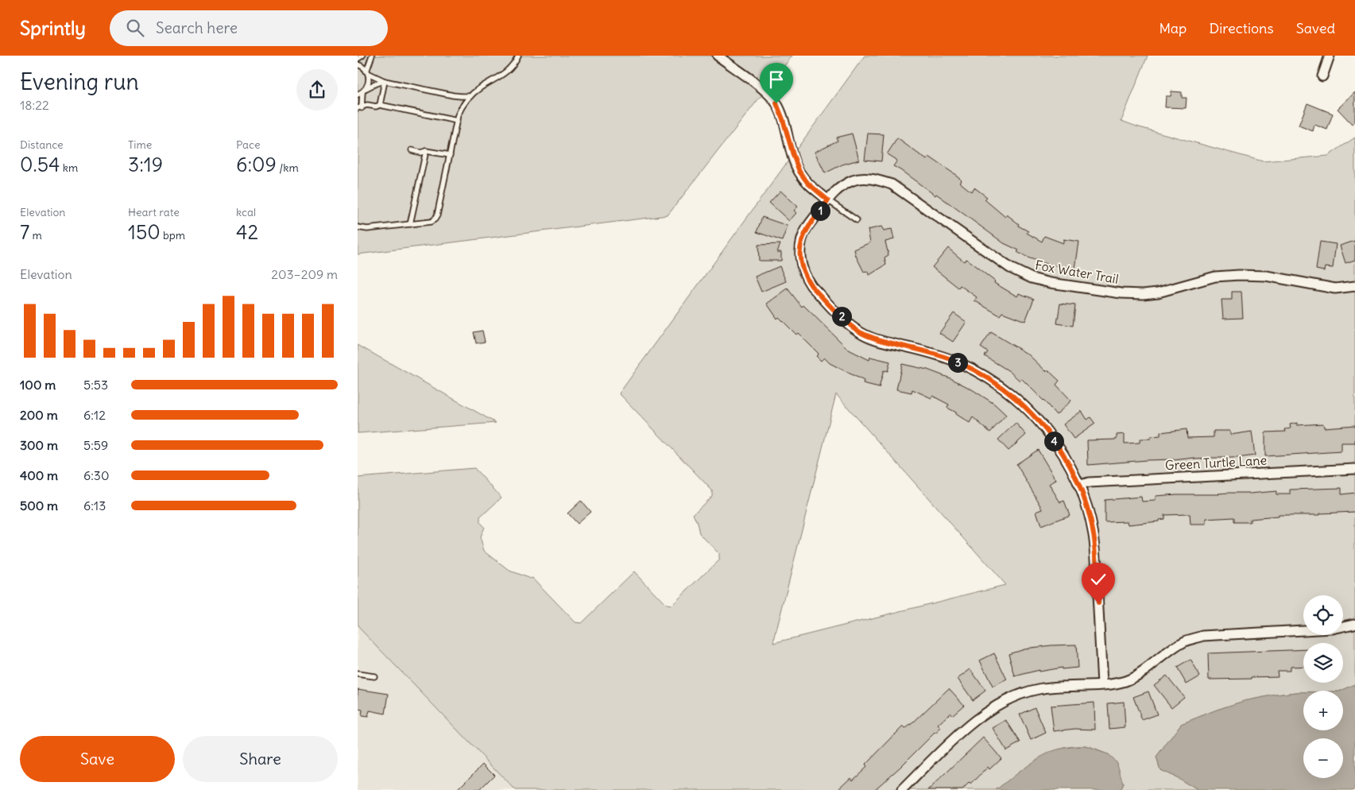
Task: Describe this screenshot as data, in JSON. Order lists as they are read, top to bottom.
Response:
{
  "streets": {
    "street": ["Fox Water Trail", "Green Turtle Lane"]
  },
  "crossings": [
    ["Fox Water Trail", "Green Turtle Lane"]
  ],
  "page": {
    "header": "Sprintly",
    "search": "Search here",
    "nav": ["Map", "Directions", "Saved"],
    "heading": ["Evening run", "18:22"],
    "stats": [
      ["Distance", "0.54 km"],
      ["Time", "3:19"],
      ["Pace", "6:09 /km"],
      ["Elevation", "7 m"],
      ["Heart rate", "150 bpm"],
      ["kcal", "42"]
    ],
    "pins": [
      "1",
      "2",
      "3",
      "4"
    ],
    "chart": ["Elevation", "203–209 m"],
    "list": [
      {
        "name": "100 m",
        "note": "5:53"
      },
      {
        "name": "200 m",
        "note": "6:12"
      },
      {
        "name": "300 m",
        "note": "5:59"
      },
      {
        "name": "400 m",
        "note": "6:30"
      },
      {
        "name": "500 m",
        "note": "6:13"
      }
    ],
    "map_buttons": ["+", "−"],
    "buttons": ["Save", "Share"]
  }
}
